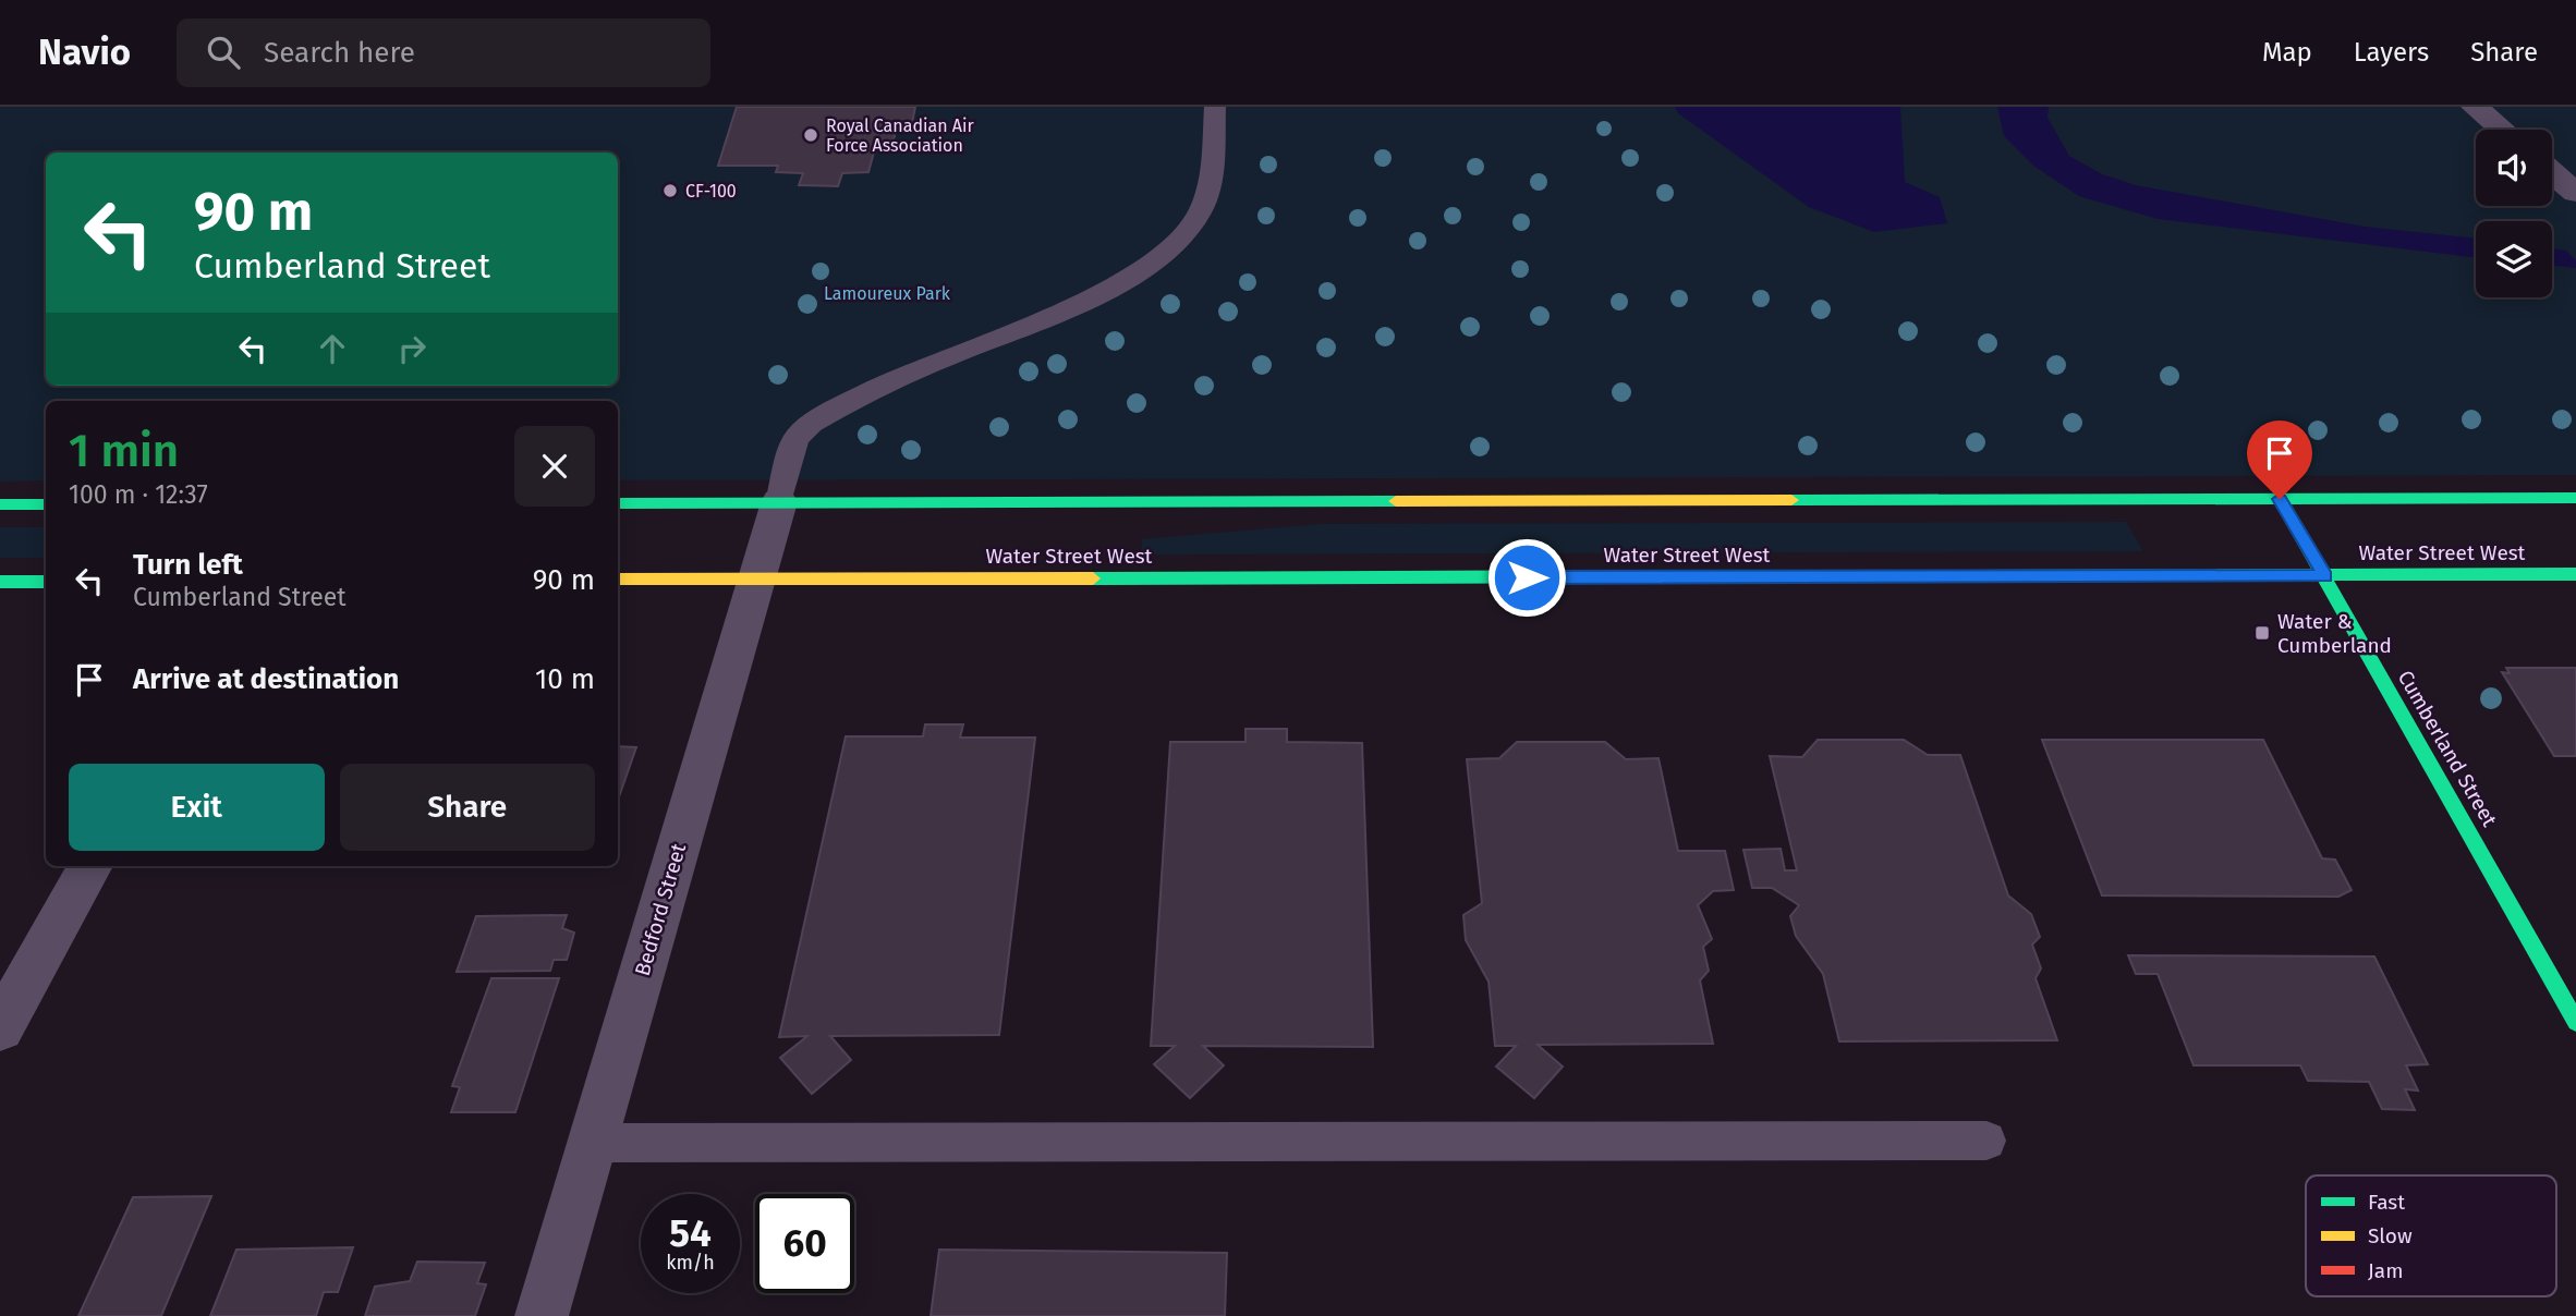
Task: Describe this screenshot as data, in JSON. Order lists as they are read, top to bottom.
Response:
{
  "streets": {
    "main road": ["Water Street West", "Cumberland Street"],
    "street": ["Bedford Street"]
  },
  "crossings": [
    ["Water Street West", "Cumberland Street"],
    ["Water Street West", "Bedford Street"]
  ],
  "parks": ["Lamoureux Park"],
  "places": {
    "other": ["Royal Canadian Air Force Association", "CF-100"],
    "transit": ["Water & Cumberland"]
  },
  "legend": ["Fast", "Slow", "Jam"],
  "page": {
    "header": "Navio",
    "search": "Search here",
    "nav": ["Map", "Layers", "Share"],
    "turn": ["90 m", "Cumberland Street"],
    "heading": ["1 min", "100 m · 12:37"],
    "list": [
      {
        "name": "Turn left",
        "note": "Cumberland Street",
        "value": "90 m"
      },
      {
        "name": "Arrive at destination",
        "value": "10 m"
      }
    ],
    "buttons": ["Exit", "Share"],
    "speed": "54 km/h",
    "limit": "60"
  }
}
